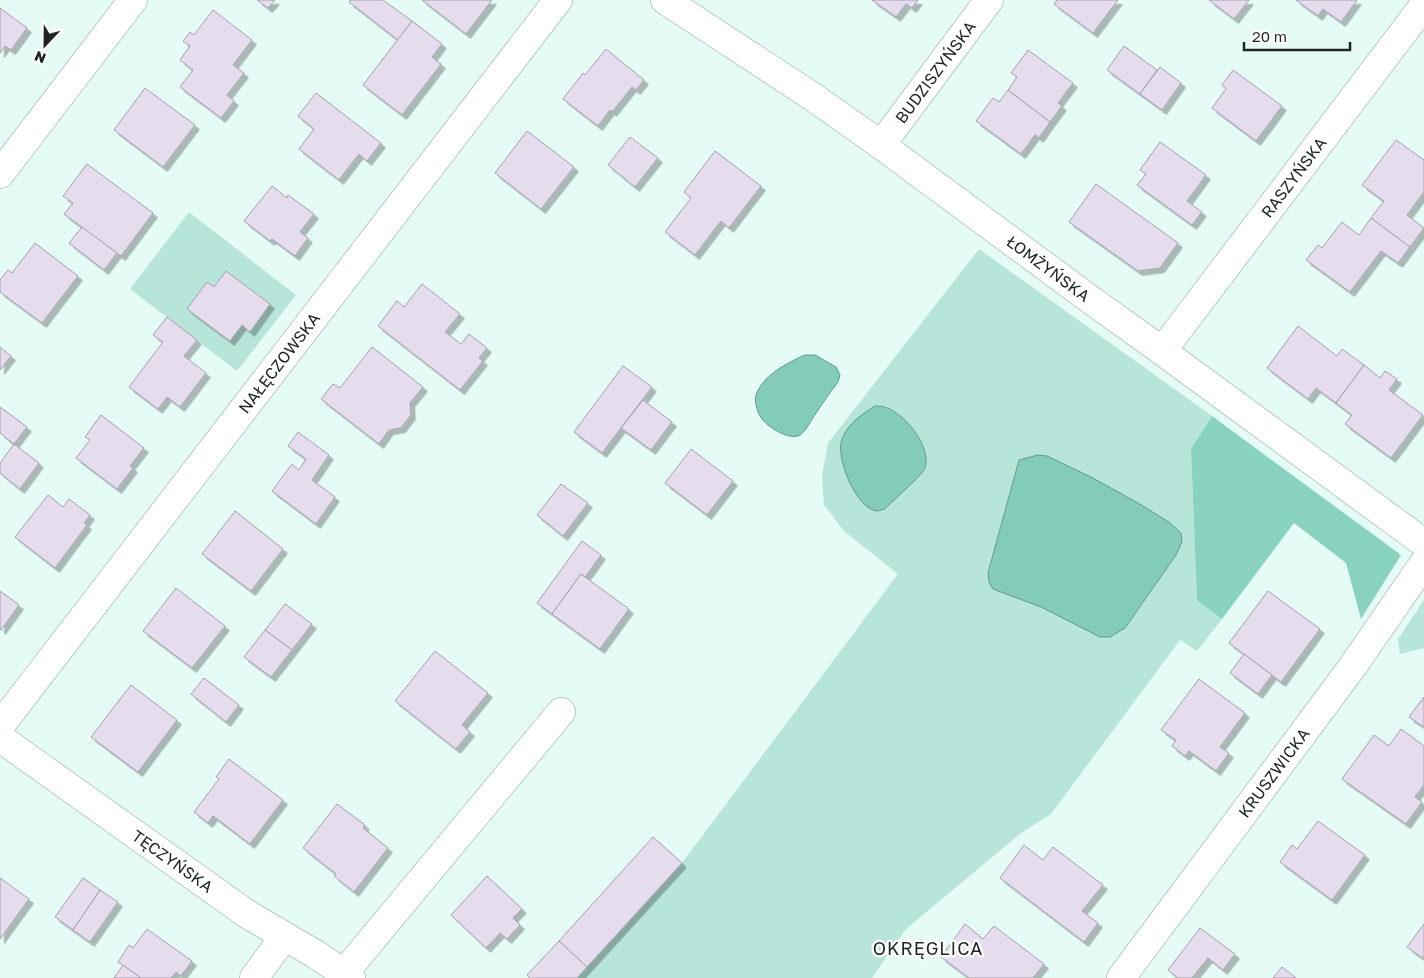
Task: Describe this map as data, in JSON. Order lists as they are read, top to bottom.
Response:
{
  "streets": {
    "street": [
      "BUDZISZYŃSKA",
      "RASZYŃSKA",
      "ŁOMŻYŃSKA",
      "NAŁĘCZOWSKA",
      "KRUSZWICKA",
      "TĘCZYŃSKA"
    ]
  },
  "crossings": [
    ["BUDZISZYŃSKA", "ŁOMŻYŃSKA"],
    ["RASZYŃSKA", "ŁOMŻYŃSKA"]
  ],
  "districts": ["OKRĘGLICA"],
  "scale_bar": "20 m",
  "north": "bottom"
}
